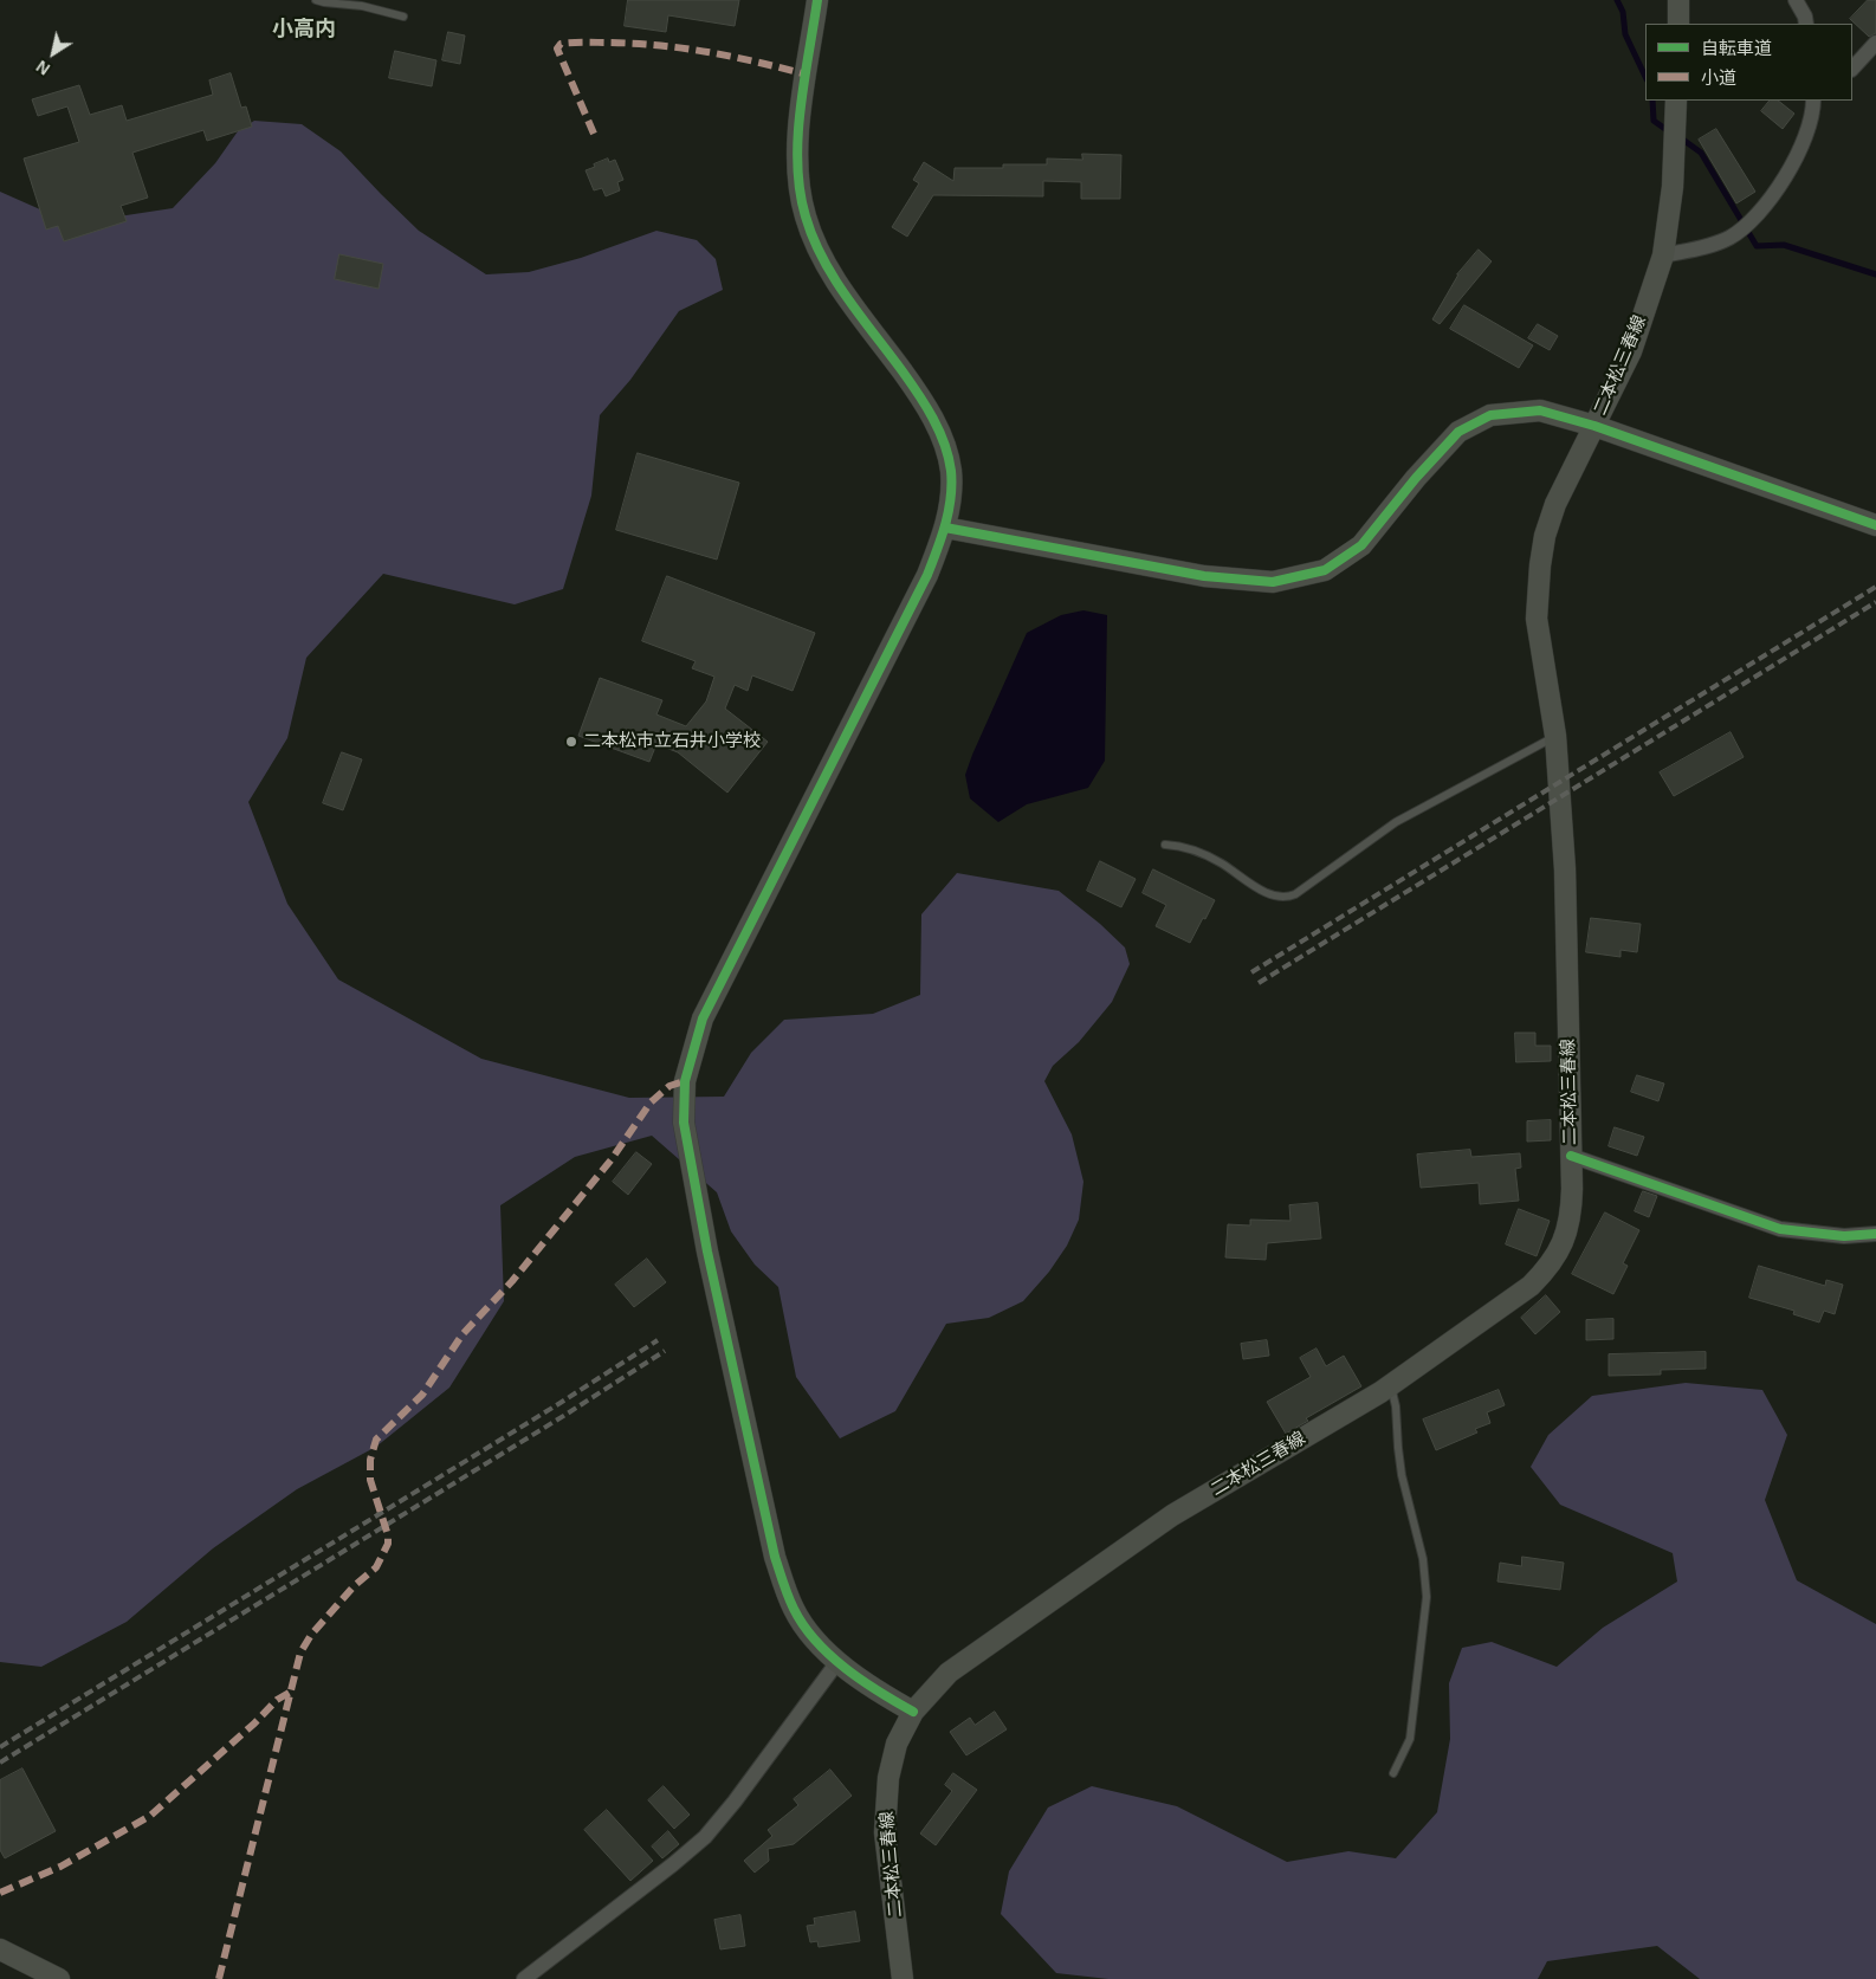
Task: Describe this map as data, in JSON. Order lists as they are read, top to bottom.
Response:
{
  "streets": {
    "street": ["二本松三春線"]
  },
  "districts": ["小高内"],
  "places": ["二本松市立石井小学校"],
  "legend": ["自転車道", "小道"],
  "north": "bottom left"
}
